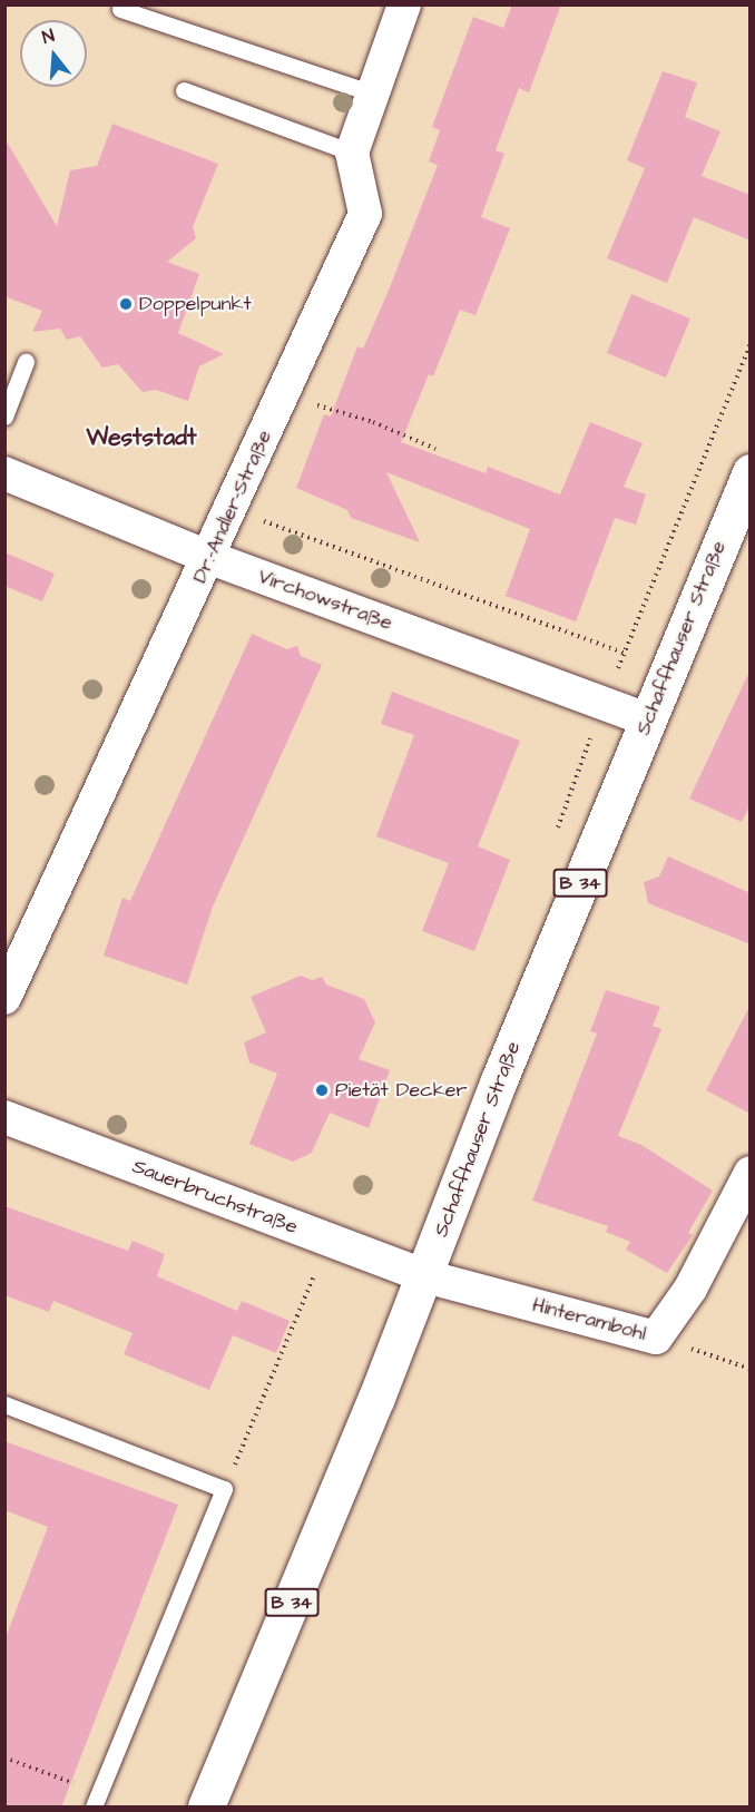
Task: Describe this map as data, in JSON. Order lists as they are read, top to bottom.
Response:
{
  "streets": {
    "main road": ["Schaffhauser Straße", "B 34"],
    "street": [
      "Dr.-Andler-Straße",
      "Virchowstraße",
      "Sauerbruchstraße",
      "Hinterambohl"
    ]
  },
  "crossings": [
    ["Dr.-Andler-Straße", "Virchowstraße"],
    ["Virchowstraße", "Schaffhauser Straße"],
    ["Schaffhauser Straße", "Sauerbruchstraße"],
    ["Schaffhauser Straße", "Hinterambohl"],
    ["Sauerbruchstraße", "Hinterambohl"]
  ],
  "districts": ["Weststadt"],
  "places": ["Doppelpunkt", "Pietät Decker"],
  "north": "top"
}
